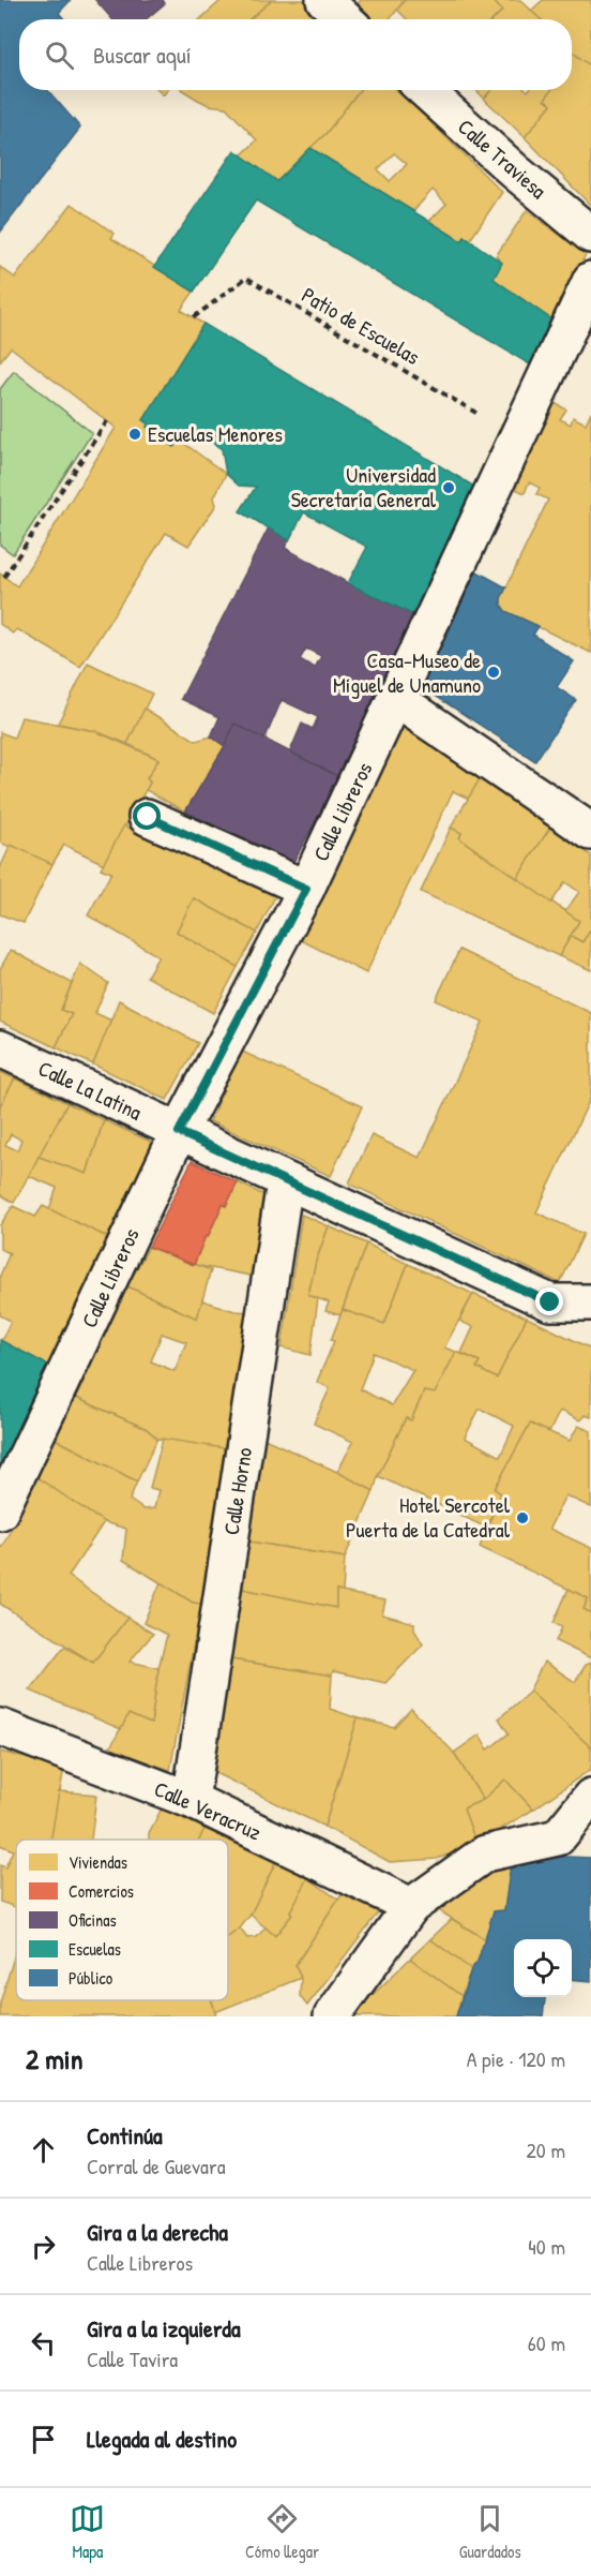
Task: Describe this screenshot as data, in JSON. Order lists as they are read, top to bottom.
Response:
{
  "streets": {
    "street": [
      "Calle Traviesa",
      "Calle Libreros",
      "Calle La Latina",
      "Calle Horno",
      "Calle Veracruz"
    ],
    "path": ["Patio de Escuelas"]
  },
  "crossings": [
    ["Patio de Escuelas", "Calle Libreros"],
    ["Calle Libreros", "Calle La Latina"],
    ["Calle La Latina", "Calle Horno"],
    ["Calle Horno", "Calle Veracruz"]
  ],
  "places": [
    "Escuelas Menores",
    "Universidad Secretaría General",
    "Casa-Museo de Miguel de Unamuno",
    "Hotel Sercotel Puerta de la Catedral"
  ],
  "legend": [
    "Viviendas",
    "Comercios",
    "Oficinas",
    "Escuelas",
    "Público"
  ],
  "page": {
    "search": "Buscar aquí",
    "heading": ["2 min", "A pie · 120 m"],
    "list": [
      ["Continúa", "Corral de Guevara", "20 m"],
      ["Gira a la derecha", "Calle Libreros", "40 m"],
      ["Gira a la izquierda", "Calle Tavira", "60 m"],
      "Llegada al destino"
    ],
    "nav": ["Mapa", "Cómo llegar", "Guardados"]
  }
}
